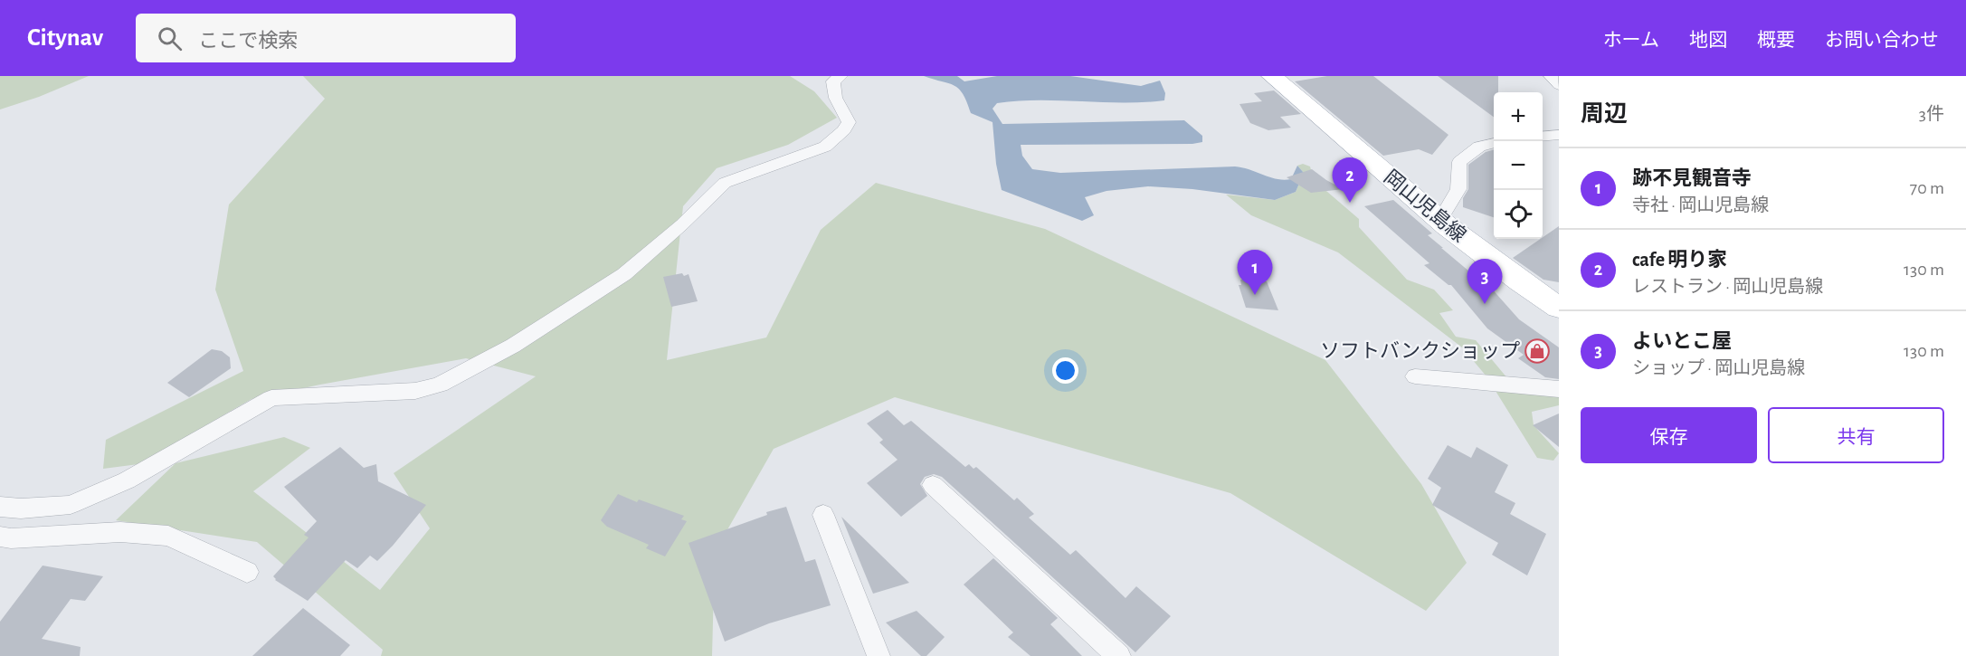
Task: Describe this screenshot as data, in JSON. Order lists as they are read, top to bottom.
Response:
{
  "streets": {
    "main road": ["岡山児島線"]
  },
  "places": {
    "shop": ["ソフトバンクショップ"]
  },
  "page": {
    "header": "Citynav",
    "search": "ここで検索",
    "nav": [
      "ホーム",
      "地図",
      "概要",
      "お問い合わせ"
    ],
    "heading": ["周辺", "3件"],
    "map_buttons": ["+", "−"],
    "list": [
      {
        "mark": "1",
        "name": "跡不見観音寺",
        "note": "寺社 · 岡山児島線",
        "value": "70 m"
      },
      {
        "mark": "2",
        "name": "cafe 明り家",
        "note": "レストラン · 岡山児島線",
        "value": "130 m"
      },
      {
        "mark": "3",
        "name": "よいとこ屋",
        "note": "ショップ · 岡山児島線",
        "value": "130 m"
      }
    ],
    "pins": ["2", "1", "3"],
    "buttons": ["保存", "共有"]
  }
}
